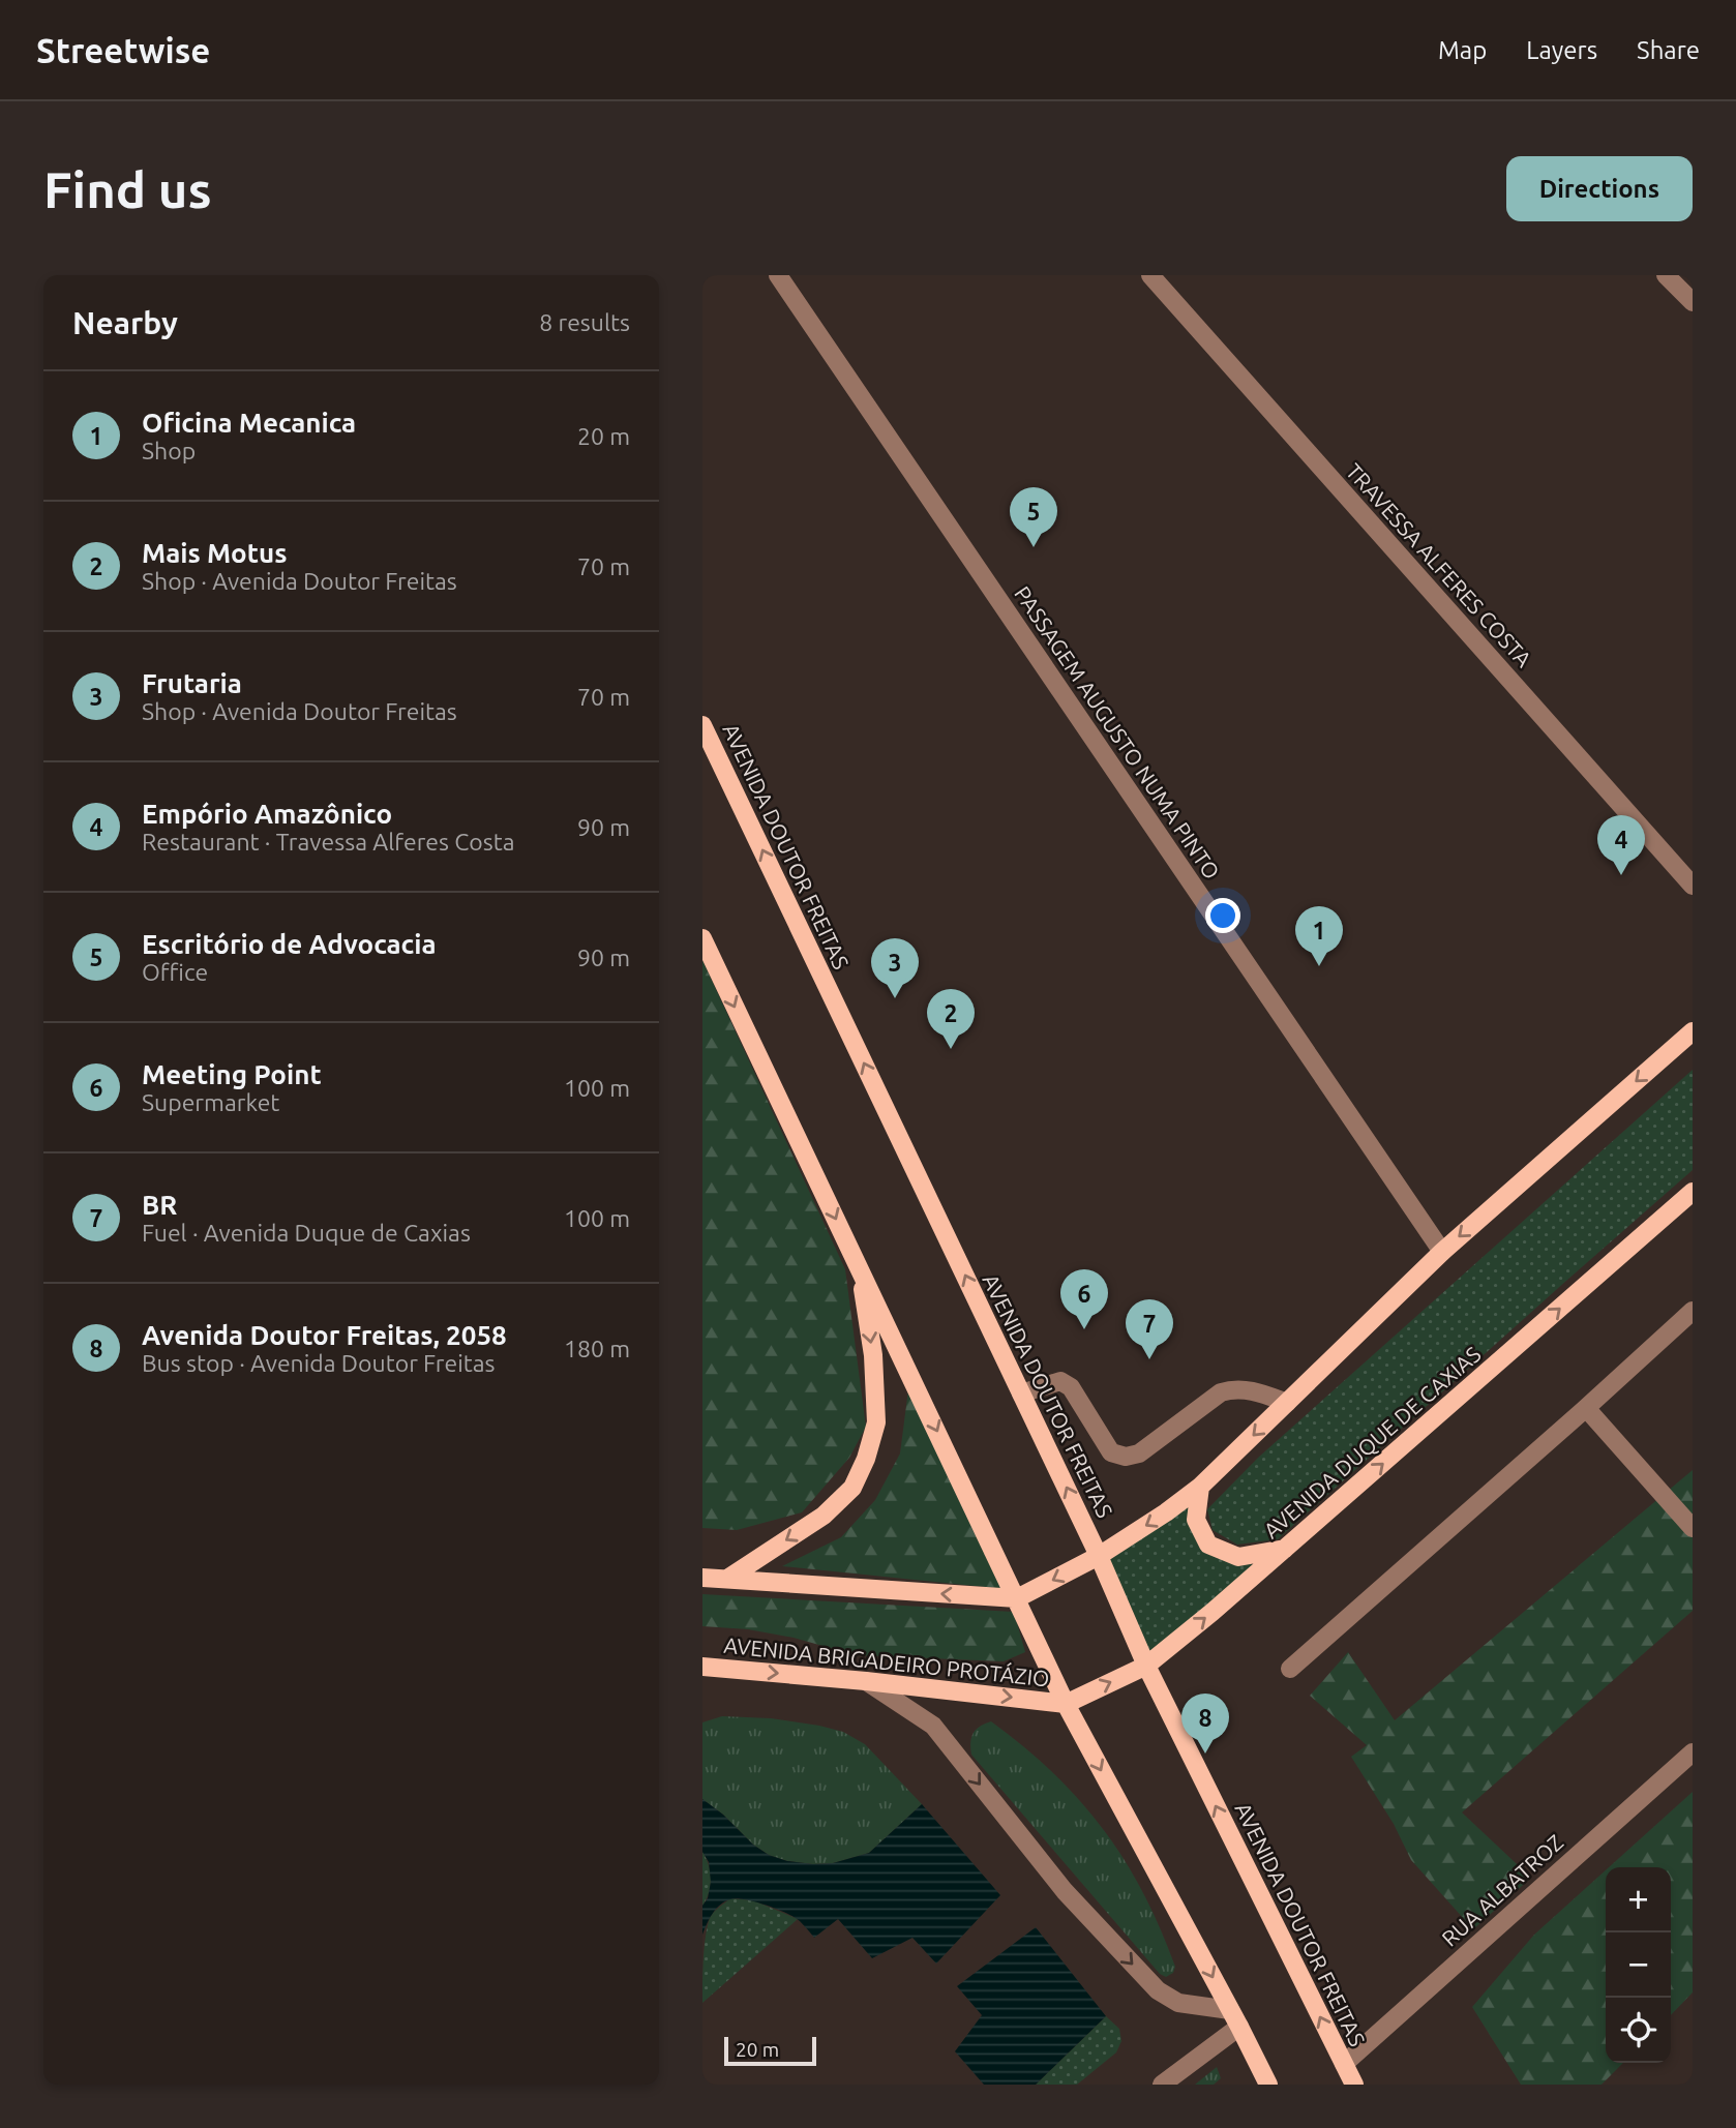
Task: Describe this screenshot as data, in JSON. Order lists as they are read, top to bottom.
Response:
{
  "streets": {
    "main road": ["AVENIDA DOUTOR FREITAS", "AVENIDA DUQUE DE CAXIAS", "AVENIDA BRIGADEIRO PROTÁZIO"],
    "street": ["TRAVESSA ALFERES COSTA", "PASSAGEM AUGUSTO NUMA PINTO", "RUA ALBATROZ"]
  },
  "crossings": [
    ["AVENIDA DOUTOR FREITAS", "AVENIDA DUQUE DE CAXIAS"],
    ["AVENIDA DOUTOR FREITAS", "RUA ALBATROZ"],
    ["AVENIDA DUQUE DE CAXIAS", "AVENIDA BRIGADEIRO PROTÁZIO"]
  ],
  "scale_bar": "20 m",
  "page": {
    "header": "Streetwise",
    "nav": ["Map", "Layers", "Share"],
    "buttons": "Directions",
    "title": "Find us",
    "heading": ["Nearby", "8 results"],
    "list": [
      {
        "mark": "1",
        "name": "Oficina Mecanica",
        "note": "Shop",
        "value": "20 m"
      },
      {
        "mark": "2",
        "name": "Mais Motus",
        "note": "Shop · Avenida Doutor Freitas",
        "value": "70 m"
      },
      {
        "mark": "3",
        "name": "Frutaria",
        "note": "Shop · Avenida Doutor Freitas",
        "value": "70 m"
      },
      {
        "mark": "4",
        "name": "Empório Amazônico",
        "note": "Restaurant · Travessa Alferes Costa",
        "value": "90 m"
      },
      {
        "mark": "5",
        "name": "Escritório de Advocacia",
        "note": "Office",
        "value": "90 m"
      },
      {
        "mark": "6",
        "name": "Meeting Point",
        "note": "Supermarket",
        "value": "100 m"
      },
      {
        "mark": "7",
        "name": "BR",
        "note": "Fuel · Avenida Duque de Caxias",
        "value": "100 m"
      },
      {
        "mark": "8",
        "name": "Avenida Doutor Freitas, 2058",
        "note": "Bus stop · Avenida Doutor Freitas",
        "value": "180 m"
      }
    ],
    "pins": [
      "5",
      "4",
      "1",
      "3",
      "2",
      "6",
      "7",
      "8"
    ],
    "map_buttons": ["+", "−"],
    "scale": "20 m"
  }
}
